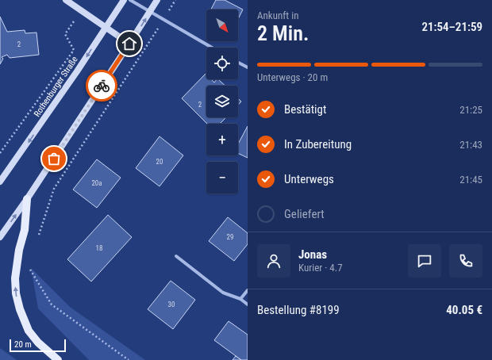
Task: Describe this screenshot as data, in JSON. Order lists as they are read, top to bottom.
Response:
{
  "streets": {
    "main road": ["Rothenburger Straße"]
  },
  "house_numbers": [
    "2",
    "2",
    "20",
    "20a",
    "29",
    "18",
    "30"
  ],
  "scale_bar": "20 m",
  "north": "bottom right",
  "page": {
    "heading": ["2 Min.", "Ankunft in", "21:54–21:59"],
    "panel": [
      "Jonas",
      "Kurier · 4.7",
      "Bestellung #8199",
      "40.05 €"
    ],
    "map_buttons": ["+", "−"],
    "bar": "Unterwegs · 20 m",
    "list": [
      ["Bestätigt", "21:25"],
      ["In Zubereitung", "21:43"],
      ["Unterwegs", "21:45"],
      "Geliefert"
    ],
    "scale": "20 m"
  }
}
